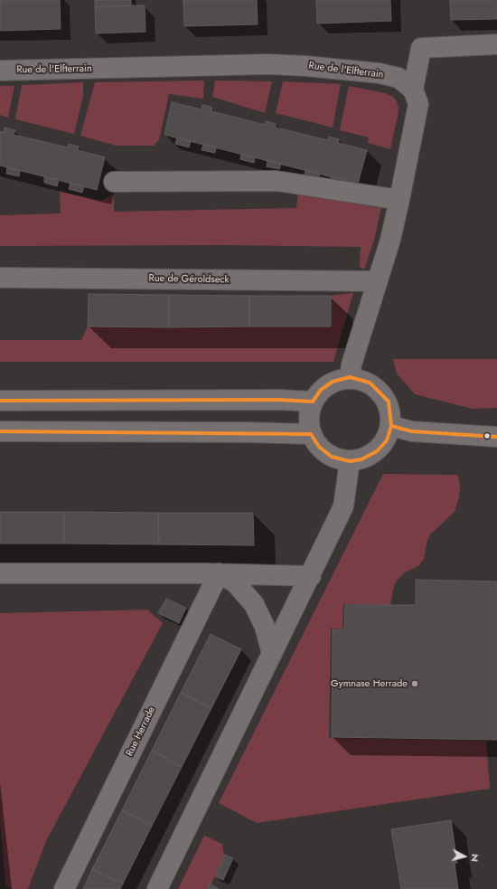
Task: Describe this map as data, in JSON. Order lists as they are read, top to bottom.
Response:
{
  "streets": {
    "street": ["Rue de l'Elfterrain", "Rue de Géroldseck", "Rue Herrade"]
  },
  "places": ["Gymnase Herrade"],
  "north": "right"
}
